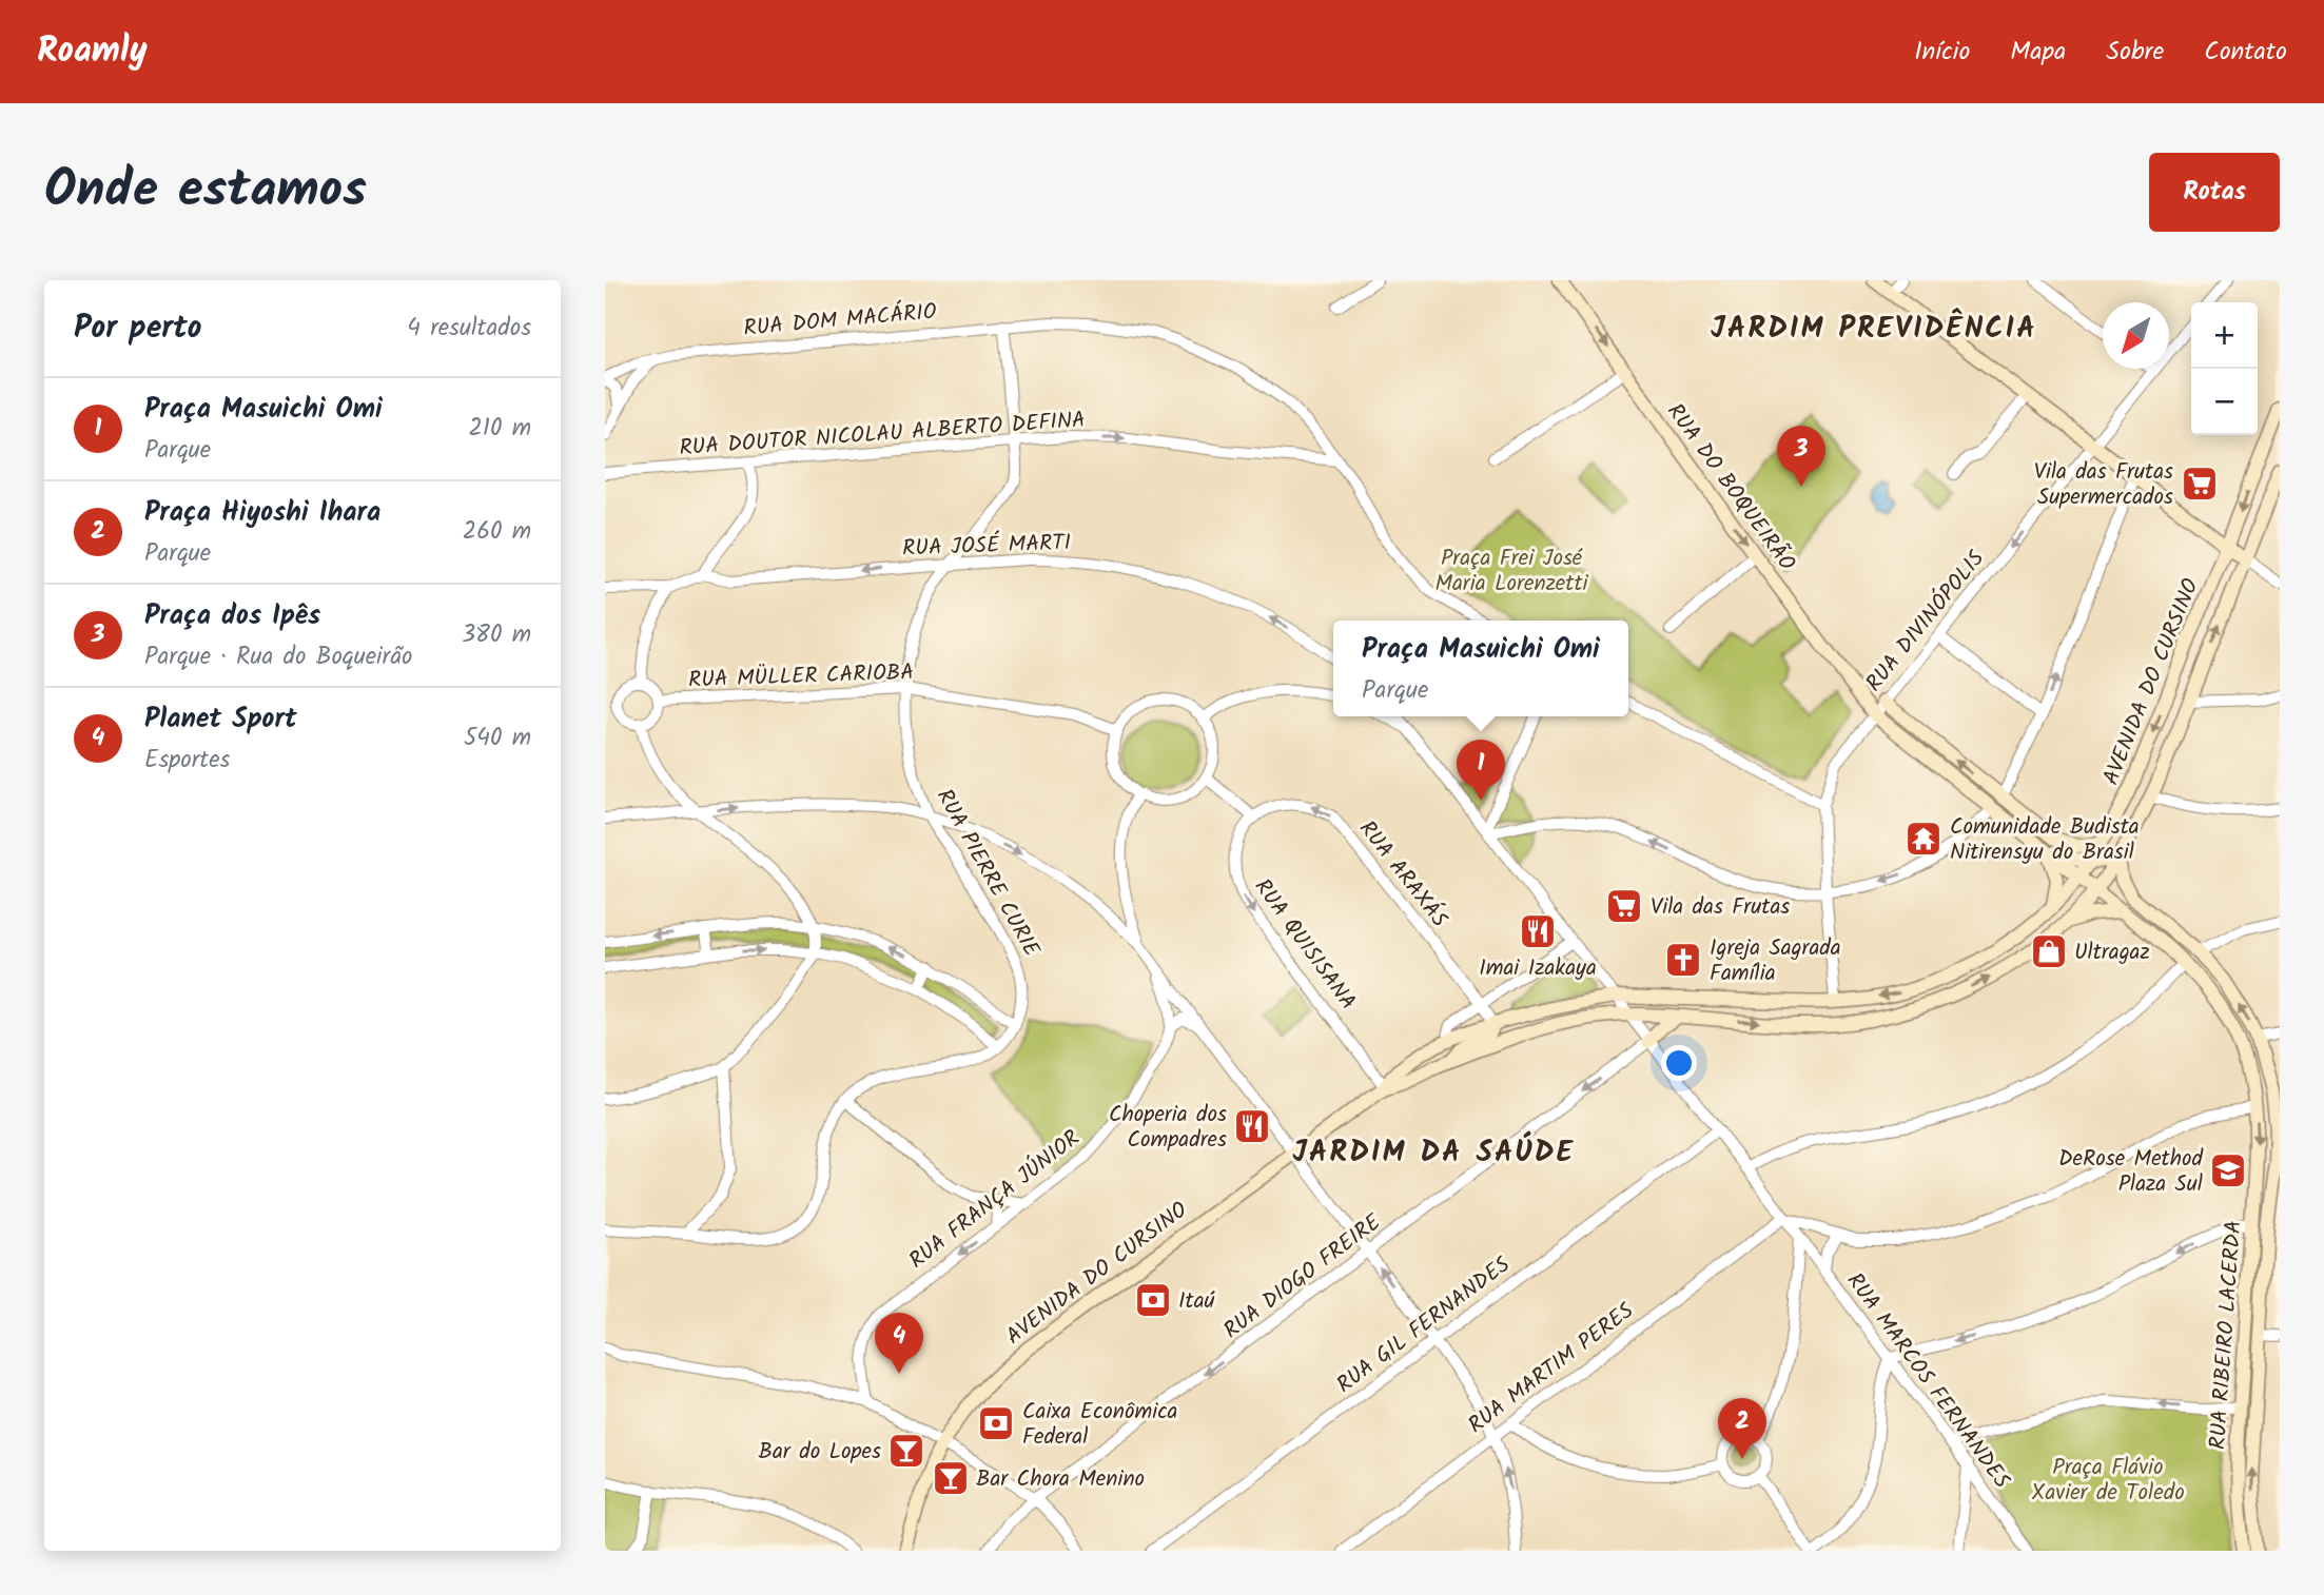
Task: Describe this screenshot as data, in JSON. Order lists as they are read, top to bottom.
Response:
{
  "streets": {
    "main road": ["RUA DO BOQUEIRÃO", "AVENIDA DO CURSINO", "RUA RIBEIRO LACERDA"],
    "street": [
      "RUA DOM MACÁRIO",
      "RUA DOUTOR NICOLAU ALBERTO DEFINA",
      "RUA JOSÉ MARTI",
      "RUA DIVINÓPOLIS",
      "RUA MÜLLER CARIOBA",
      "RUA PIERRE CURIE",
      "RUA ARAXÁS",
      "RUA QUISISANA",
      "RUA FRANÇA JÚNIOR",
      "RUA DIOGO FREIRE",
      "RUA GIL FERNANDES",
      "RUA MARTIM PERES",
      "RUA MARCOS FERNANDES"
    ]
  },
  "crossings": [
    ["RUA DOM MACÁRIO", "RUA DOUTOR NICOLAU ALBERTO DEFINA"],
    ["RUA DOM MACÁRIO", "RUA PIERRE CURIE"],
    ["RUA DOUTOR NICOLAU ALBERTO DEFINA", "RUA PIERRE CURIE"],
    ["RUA DO BOQUEIRÃO", "RUA DIVINÓPOLIS"],
    ["RUA DO BOQUEIRÃO", "RUA RIBEIRO LACERDA"],
    ["RUA JOSÉ MARTI", "RUA PIERRE CURIE"],
    ["RUA DIVINÓPOLIS", "AVENIDA DO CURSINO"],
    ["RUA DIVINÓPOLIS", "RUA RIBEIRO LACERDA"],
    ["RUA MÜLLER CARIOBA", "RUA PIERRE CURIE"],
    ["AVENIDA DO CURSINO", "RUA ARAXÁS"],
    ["AVENIDA DO CURSINO", "RUA QUISISANA"],
    ["AVENIDA DO CURSINO", "RUA RIBEIRO LACERDA"],
    ["AVENIDA DO CURSINO", "RUA MARCOS FERNANDES"],
    ["RUA ARAXÁS", "RUA QUISISANA"],
    ["RUA DIOGO FREIRE", "RUA MARCOS FERNANDES"],
    ["RUA GIL FERNANDES", "RUA MARCOS FERNANDES"],
    ["RUA MARTIM PERES", "RUA MARCOS FERNANDES"]
  ],
  "one_way": [
    "RUA DOUTOR NICOLAU ALBERTO DEFINA",
    "RUA DO BOQUEIRÃO",
    "RUA JOSÉ MARTI",
    "RUA ARAXÁS",
    "RUA QUISISANA",
    "RUA FRANÇA JÚNIOR",
    "RUA DIOGO FREIRE"
  ],
  "districts": ["JARDIM PREVIDÊNCIA", "JARDIM DA SAÚDE"],
  "parks": ["Praça Frei José Maria Lorenzetti", "Praça Flávio Xavier de Toledo"],
  "places": {
    "supermarket": ["Vila das Frutas Supermercados", "Vila das Frutas"],
    "temple": ["Comunidade Budista Nitirensyu do Brasil"],
    "restaurant": ["Imai Izakaya", "Choperia dos Compadres"],
    "shop": ["Ultragaz"],
    "church": ["Igreja Sagrada Família"],
    "school or university": ["DeRose Method Plaza Sul"],
    "bank": ["Itaú", "Caixa Econômica Federal"],
    "bar": ["Bar do Lopes", "Bar Chora Menino"]
  },
  "north": "bottom left",
  "page": {
    "header": "Roamly",
    "nav": [
      "Início",
      "Mapa",
      "Sobre",
      "Contato"
    ],
    "title": "Onde estamos",
    "buttons": "Rotas",
    "heading": ["Por perto", "4 resultados"],
    "map_buttons": ["+", "−"],
    "list": [
      {
        "mark": "1",
        "name": "Praça Masuichi Omi",
        "note": "Parque",
        "value": "210 m"
      },
      {
        "mark": "2",
        "name": "Praça Hiyoshi Ihara",
        "note": "Parque",
        "value": "260 m"
      },
      {
        "mark": "3",
        "name": "Praça dos Ipês",
        "note": "Parque · Rua do Boqueirão",
        "value": "380 m"
      },
      {
        "mark": "4",
        "name": "Planet Sport",
        "note": "Esportes",
        "value": "540 m"
      }
    ],
    "pins": [
      "3",
      "1",
      "4",
      "2"
    ],
    "popup": ["Praça Masuichi Omi", "Parque"]
  }
}
